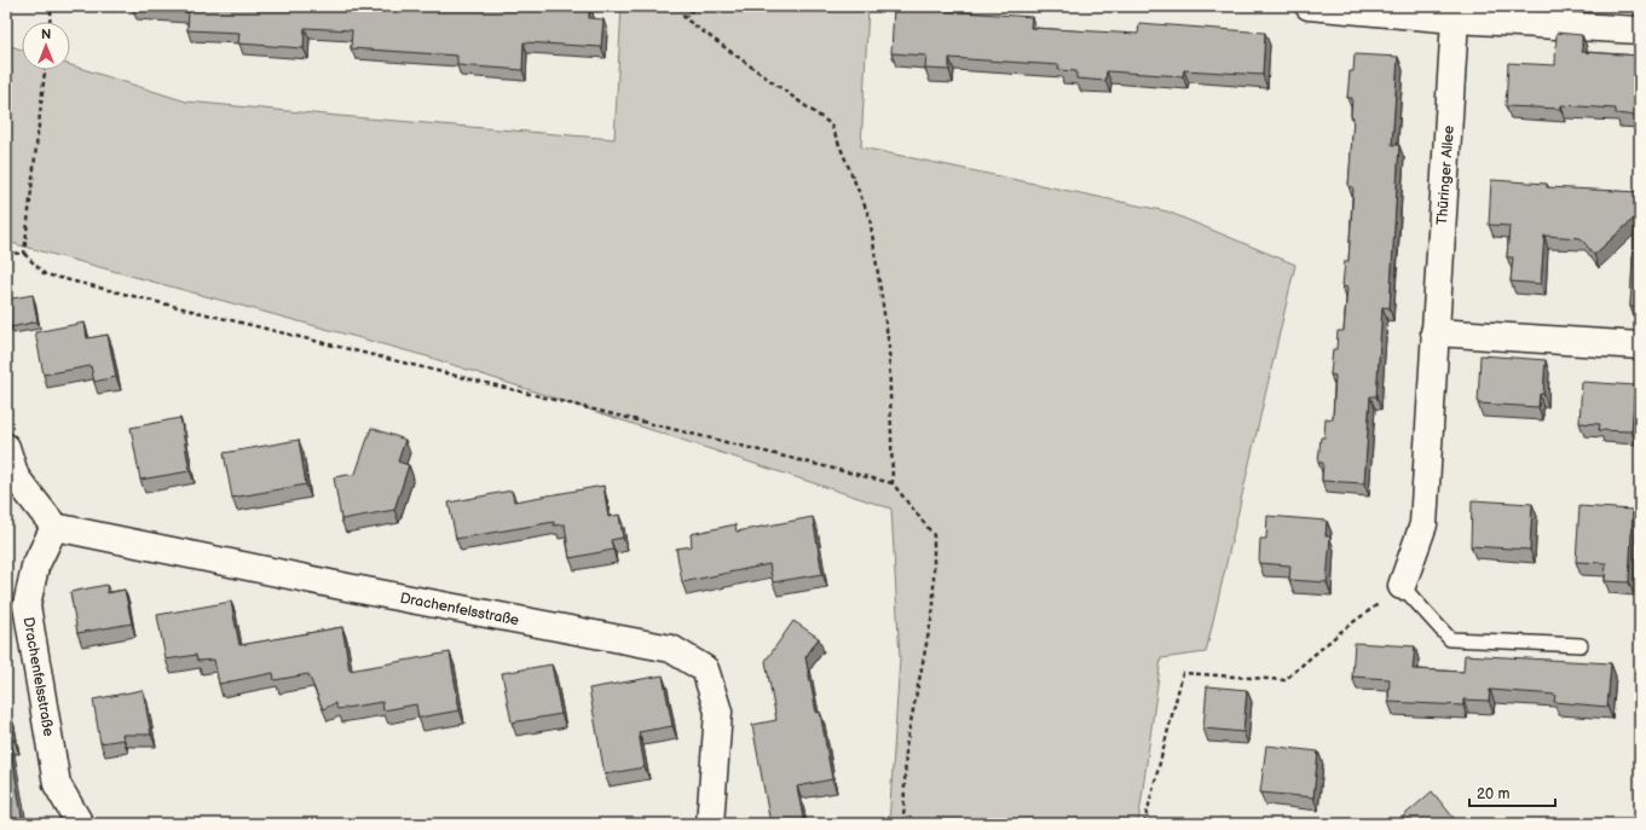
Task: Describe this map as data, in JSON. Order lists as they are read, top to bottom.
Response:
{
  "streets": {
    "street": ["Thüringer Allee", "Drachenfelsstraße"]
  },
  "scale_bar": "20 m",
  "north": "top"
}
